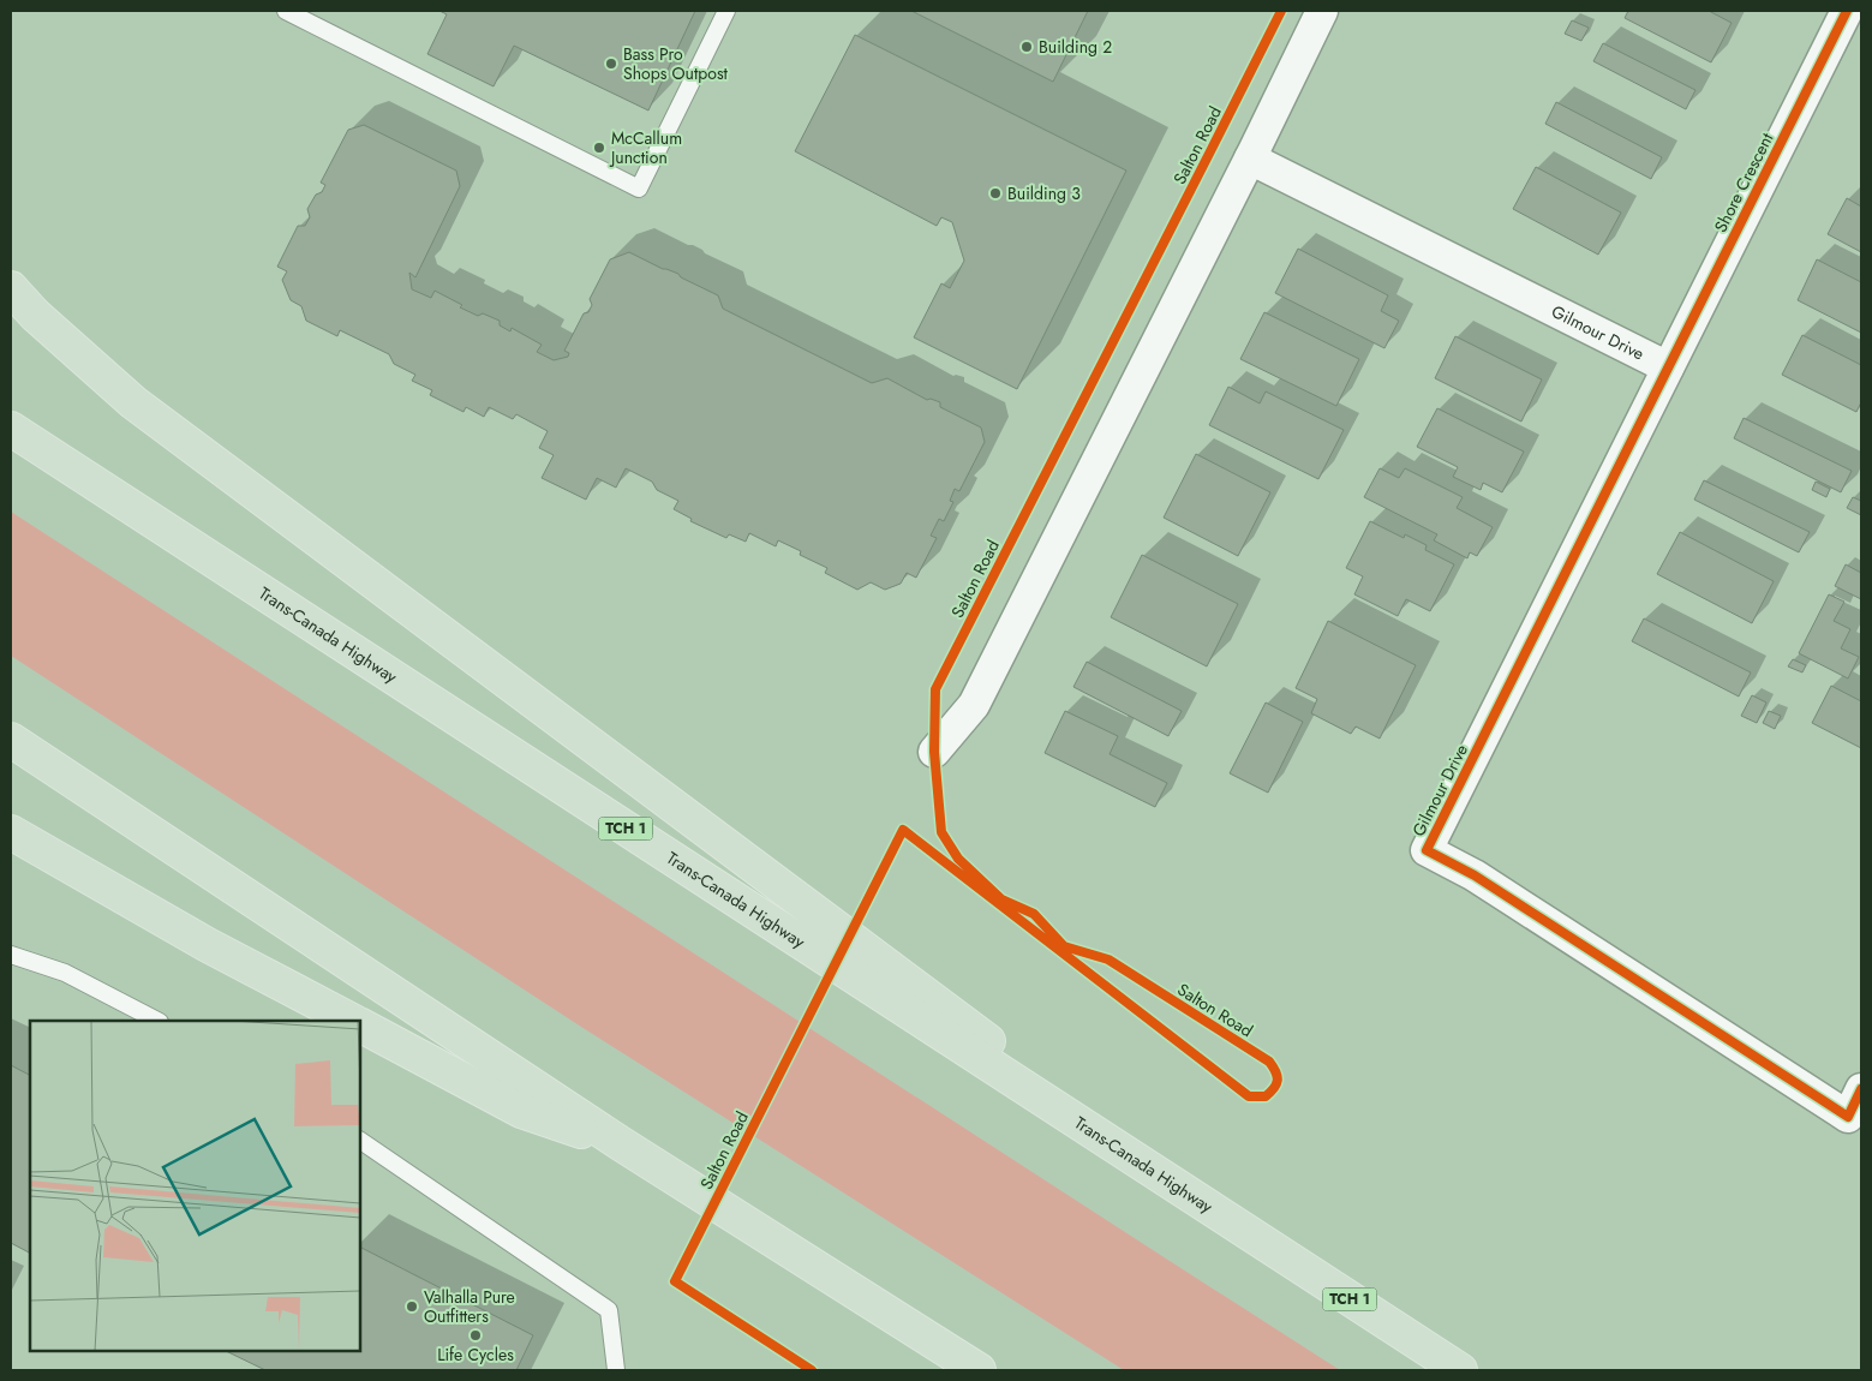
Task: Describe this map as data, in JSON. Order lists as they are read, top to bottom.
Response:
{
  "streets": {
    "highway": ["Trans-Canada Highway", "TCH 1"],
    "street": ["Shore Crescent", "Gilmour Drive"],
    "cycle path": ["Salton Road"]
  },
  "crossings": [
    ["Shore Crescent", "Gilmour Drive"]
  ],
  "places": [
    "Building 2",
    "Bass Pro Shops Outpost",
    "McCallum Junction",
    "Building 3",
    "Valhalla Pure Outfitters",
    "Life Cycles"
  ]
}
